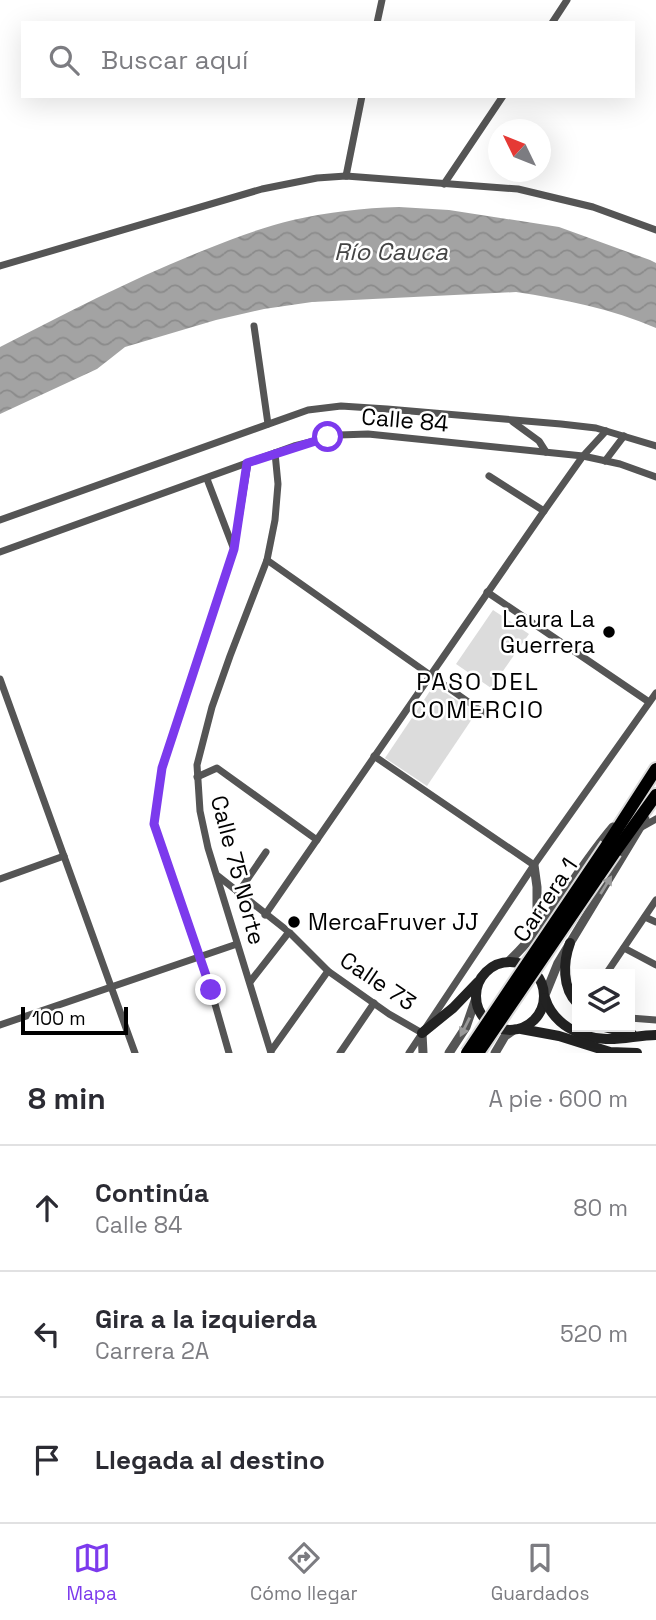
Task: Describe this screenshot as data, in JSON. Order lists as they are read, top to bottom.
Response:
{
  "streets": {
    "highway": ["Carrera 1"],
    "street": ["Calle 84", "Calle 75 Norte", "Calle 73"]
  },
  "crossings": [
    ["Calle 84", "Calle 75 Norte"],
    ["Calle 75 Norte", "Calle 73"]
  ],
  "districts": ["PASO DEL COMERCIO"],
  "water": ["Río Cauca"],
  "places": ["Laura La Guerrera", "MercaFruver JJ"],
  "scale_bar": "100 m",
  "north": "top left",
  "page": {
    "search": "Buscar aquí",
    "scale": "100 m",
    "heading": ["8 min", "A pie · 600 m"],
    "list": [
      ["Continúa", "Calle 84", "80 m"],
      ["Gira a la izquierda", "Carrera 2A", "520 m"],
      "Llegada al destino"
    ],
    "nav": ["Mapa", "Cómo llegar", "Guardados"]
  }
}
